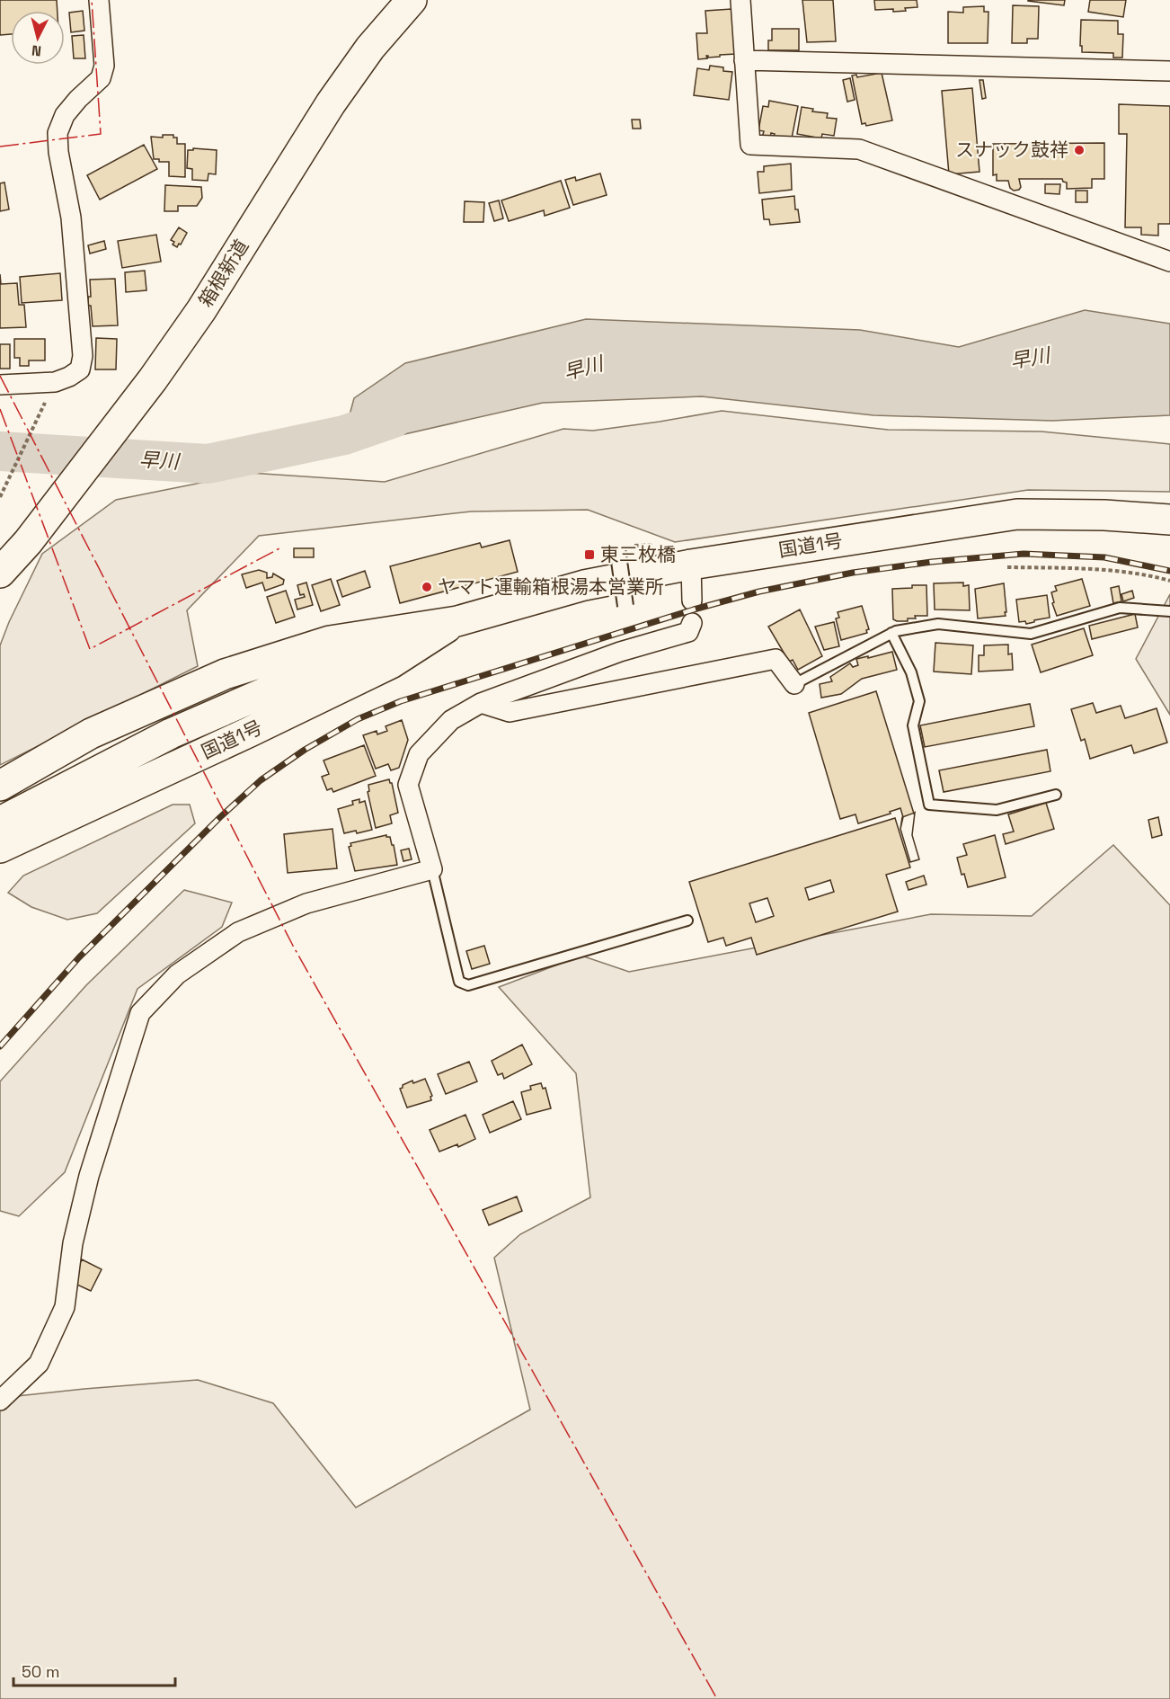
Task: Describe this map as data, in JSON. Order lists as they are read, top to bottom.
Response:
{
  "streets": {
    "highway": ["箱根新道", "国道1号"]
  },
  "water": ["早川"],
  "places": {
    "other": ["スナック鼓祥", "ヤマト運輸箱根湯本営業所"],
    "transit": ["東三枚橋"]
  },
  "scale_bar": "50 m",
  "north": "bottom"
}
